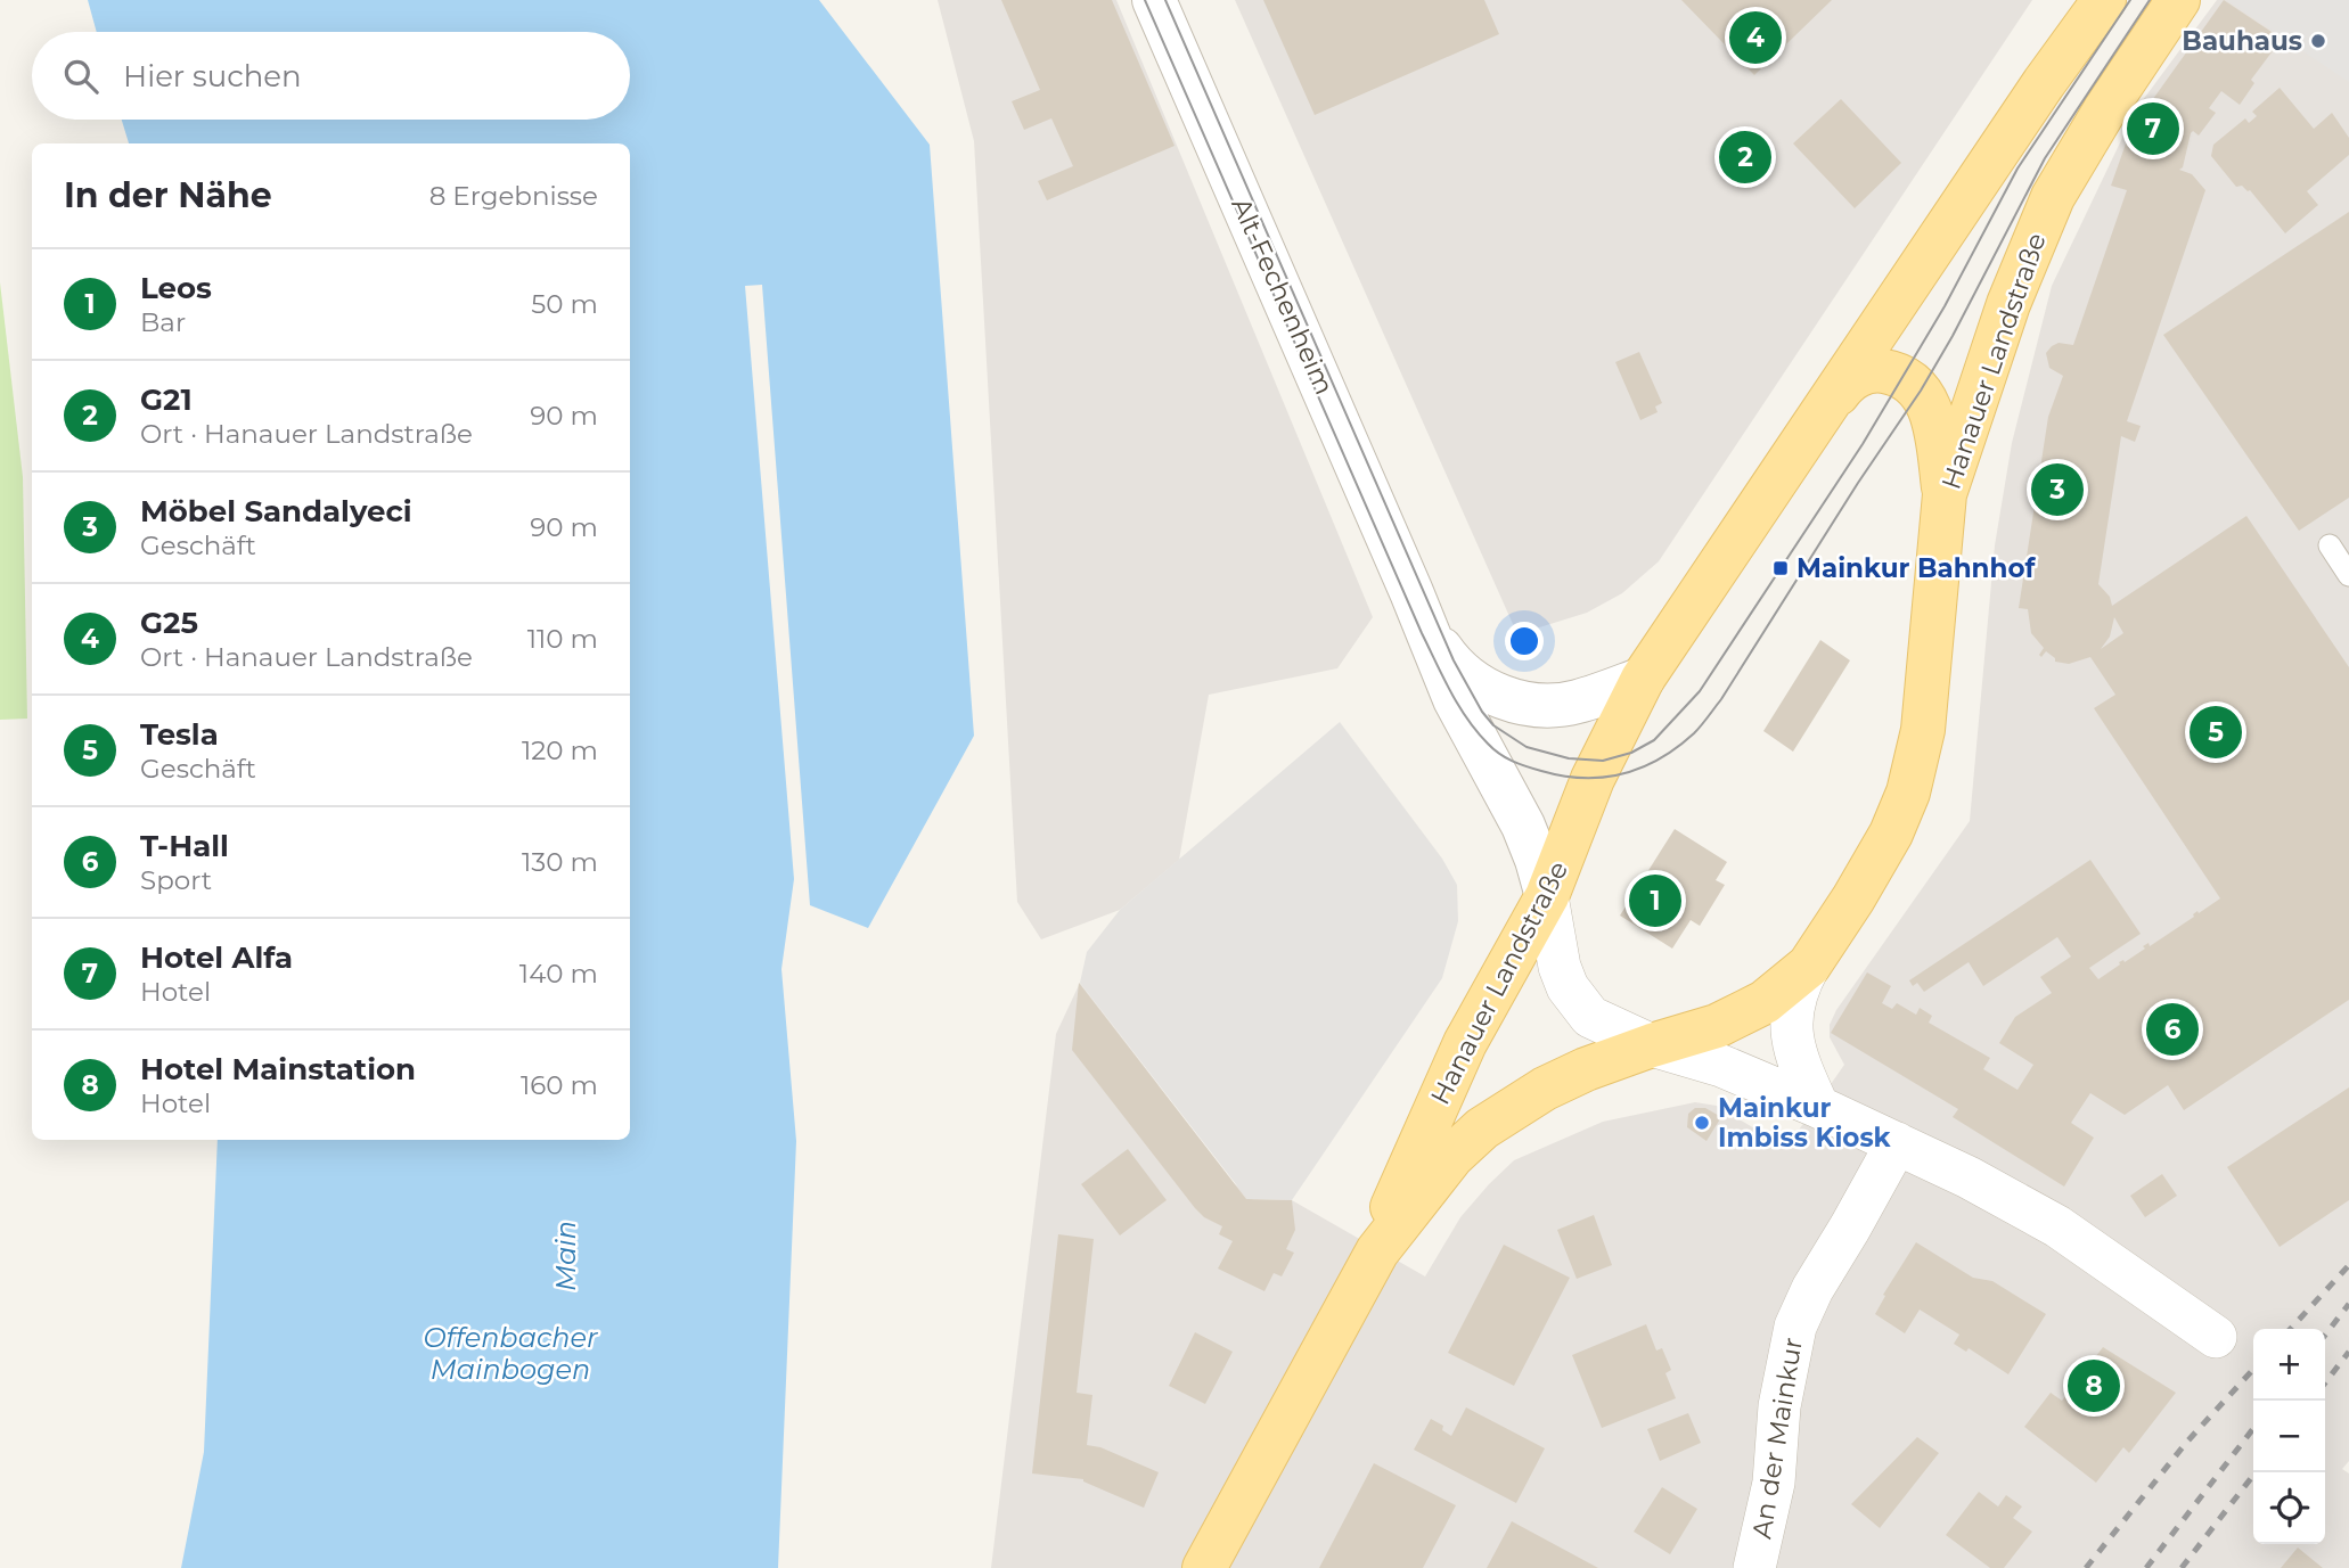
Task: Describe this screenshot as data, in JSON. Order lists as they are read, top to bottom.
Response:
{
  "streets": {
    "main road": ["Hanauer Landstraße"],
    "street": ["Alt-Fechenheim", "An der Mainkur"]
  },
  "crossings": [
    ["Alt-Fechenheim", "Hanauer Landstraße"]
  ],
  "water": ["Main", "Offenbacher Mainbogen"],
  "places": {
    "other": ["Bauhaus", "Mainkur Imbiss Kiosk"],
    "transit": ["Mainkur Bahnhof"]
  },
  "page": {
    "pins": [
      "4",
      "7",
      "2",
      "3",
      "5",
      "1",
      "6",
      "8"
    ],
    "search": "Hier suchen",
    "heading": ["In der Nähe", "8 Ergebnisse"],
    "list": [
      {
        "mark": "1",
        "name": "Leos",
        "note": "Bar",
        "value": "50 m"
      },
      {
        "mark": "2",
        "name": "G21",
        "note": "Ort · Hanauer Landstraße",
        "value": "90 m"
      },
      {
        "mark": "3",
        "name": "Möbel Sandalyeci",
        "note": "Geschäft",
        "value": "90 m"
      },
      {
        "mark": "4",
        "name": "G25",
        "note": "Ort · Hanauer Landstraße",
        "value": "110 m"
      },
      {
        "mark": "5",
        "name": "Tesla",
        "note": "Geschäft",
        "value": "120 m"
      },
      {
        "mark": "6",
        "name": "T-Hall",
        "note": "Sport",
        "value": "130 m"
      },
      {
        "mark": "7",
        "name": "Hotel Alfa",
        "note": "Hotel",
        "value": "140 m"
      },
      {
        "mark": "8",
        "name": "Hotel Mainstation",
        "note": "Hotel",
        "value": "160 m"
      }
    ],
    "map_buttons": ["+", "−"]
  }
}
